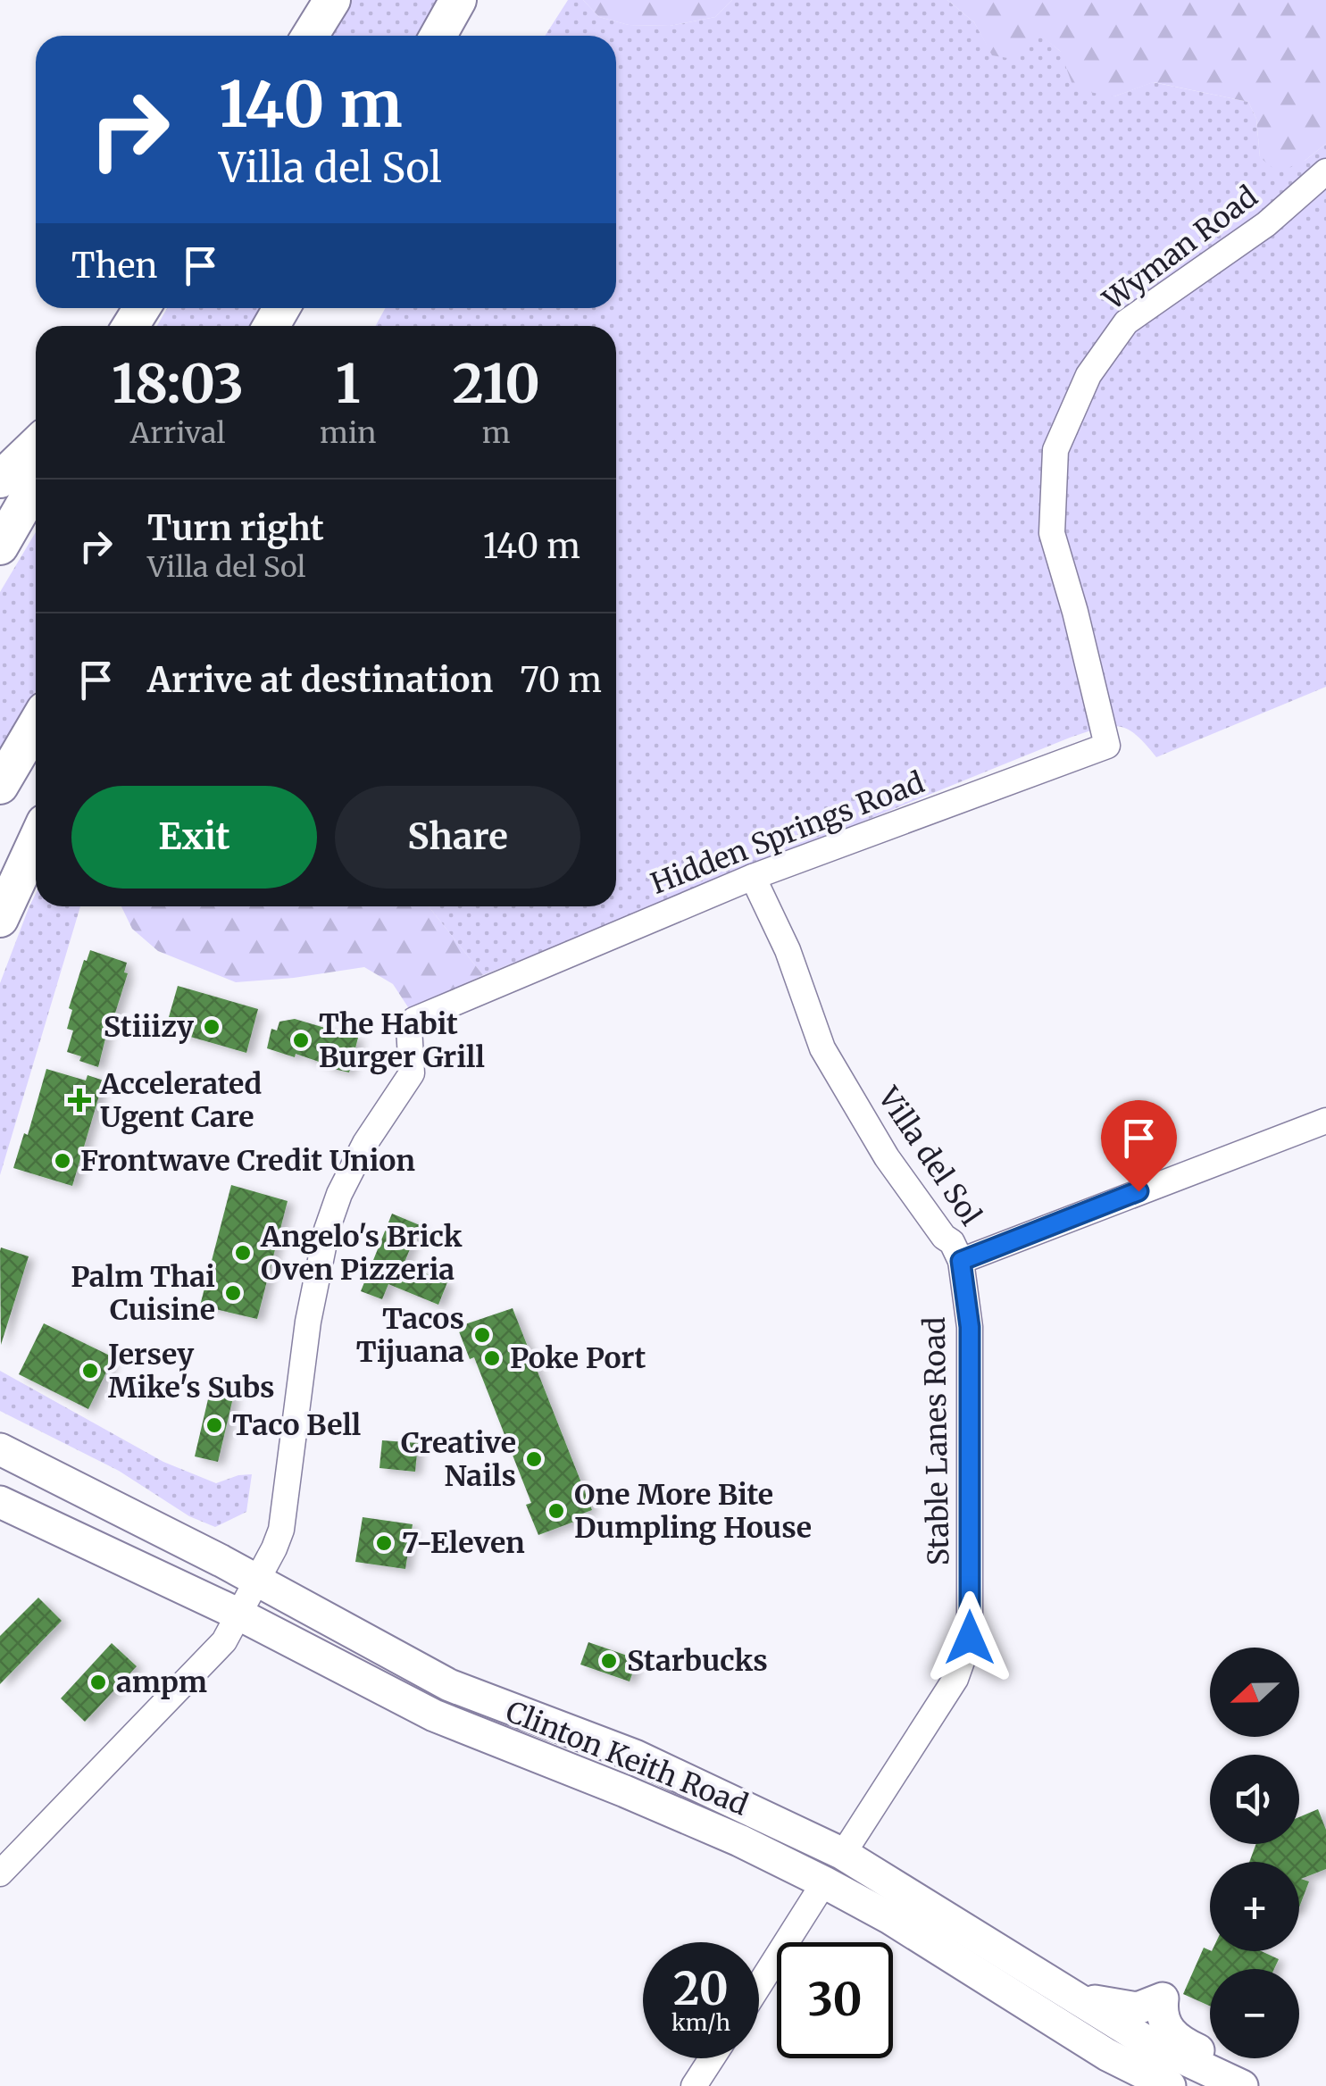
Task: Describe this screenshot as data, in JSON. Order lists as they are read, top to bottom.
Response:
{
  "streets": {
    "main road": ["Clinton Keith Road"],
    "street": [
      "Wyman Road",
      "Hidden Springs Road",
      "Villa del Sol",
      "Stable Lanes Road"
    ]
  },
  "crossings": [
    ["Wyman Road", "Hidden Springs Road"],
    ["Hidden Springs Road", "Villa del Sol"],
    ["Hidden Springs Road", "Clinton Keith Road"],
    ["Villa del Sol", "Stable Lanes Road"],
    ["Stable Lanes Road", "Clinton Keith Road"]
  ],
  "places": {
    "other": [
      "Stiiizy",
      "The Habit Burger Grill",
      "Frontwave Credit Union",
      "Angelo's Brick Oven Pizzeria",
      "Palm Thai Cuisine",
      "Tacos Tijuana",
      "Poke Port",
      "Jersey Mike's Subs",
      "Taco Bell",
      "Creative Nails",
      "One More Bite Dumpling House",
      "7-Eleven",
      "Starbucks",
      "ampm"
    ],
    "health": ["Accelerated Ugent Care"]
  },
  "north": "left",
  "page": {
    "turn": ["140 m", "Villa del Sol"],
    "then": "Then",
    "eta": [
      "18:03",
      "Arrival",
      "1",
      "min",
      "210",
      "m"
    ],
    "list": [
      {
        "name": "Turn right",
        "note": "Villa del Sol",
        "value": "140 m"
      },
      {
        "name": "Arrive at destination",
        "value": "70 m"
      }
    ],
    "buttons": ["Exit", "Share"],
    "map_buttons": ["+", "−"],
    "speed": "20 km/h",
    "limit": "30"
  }
}
